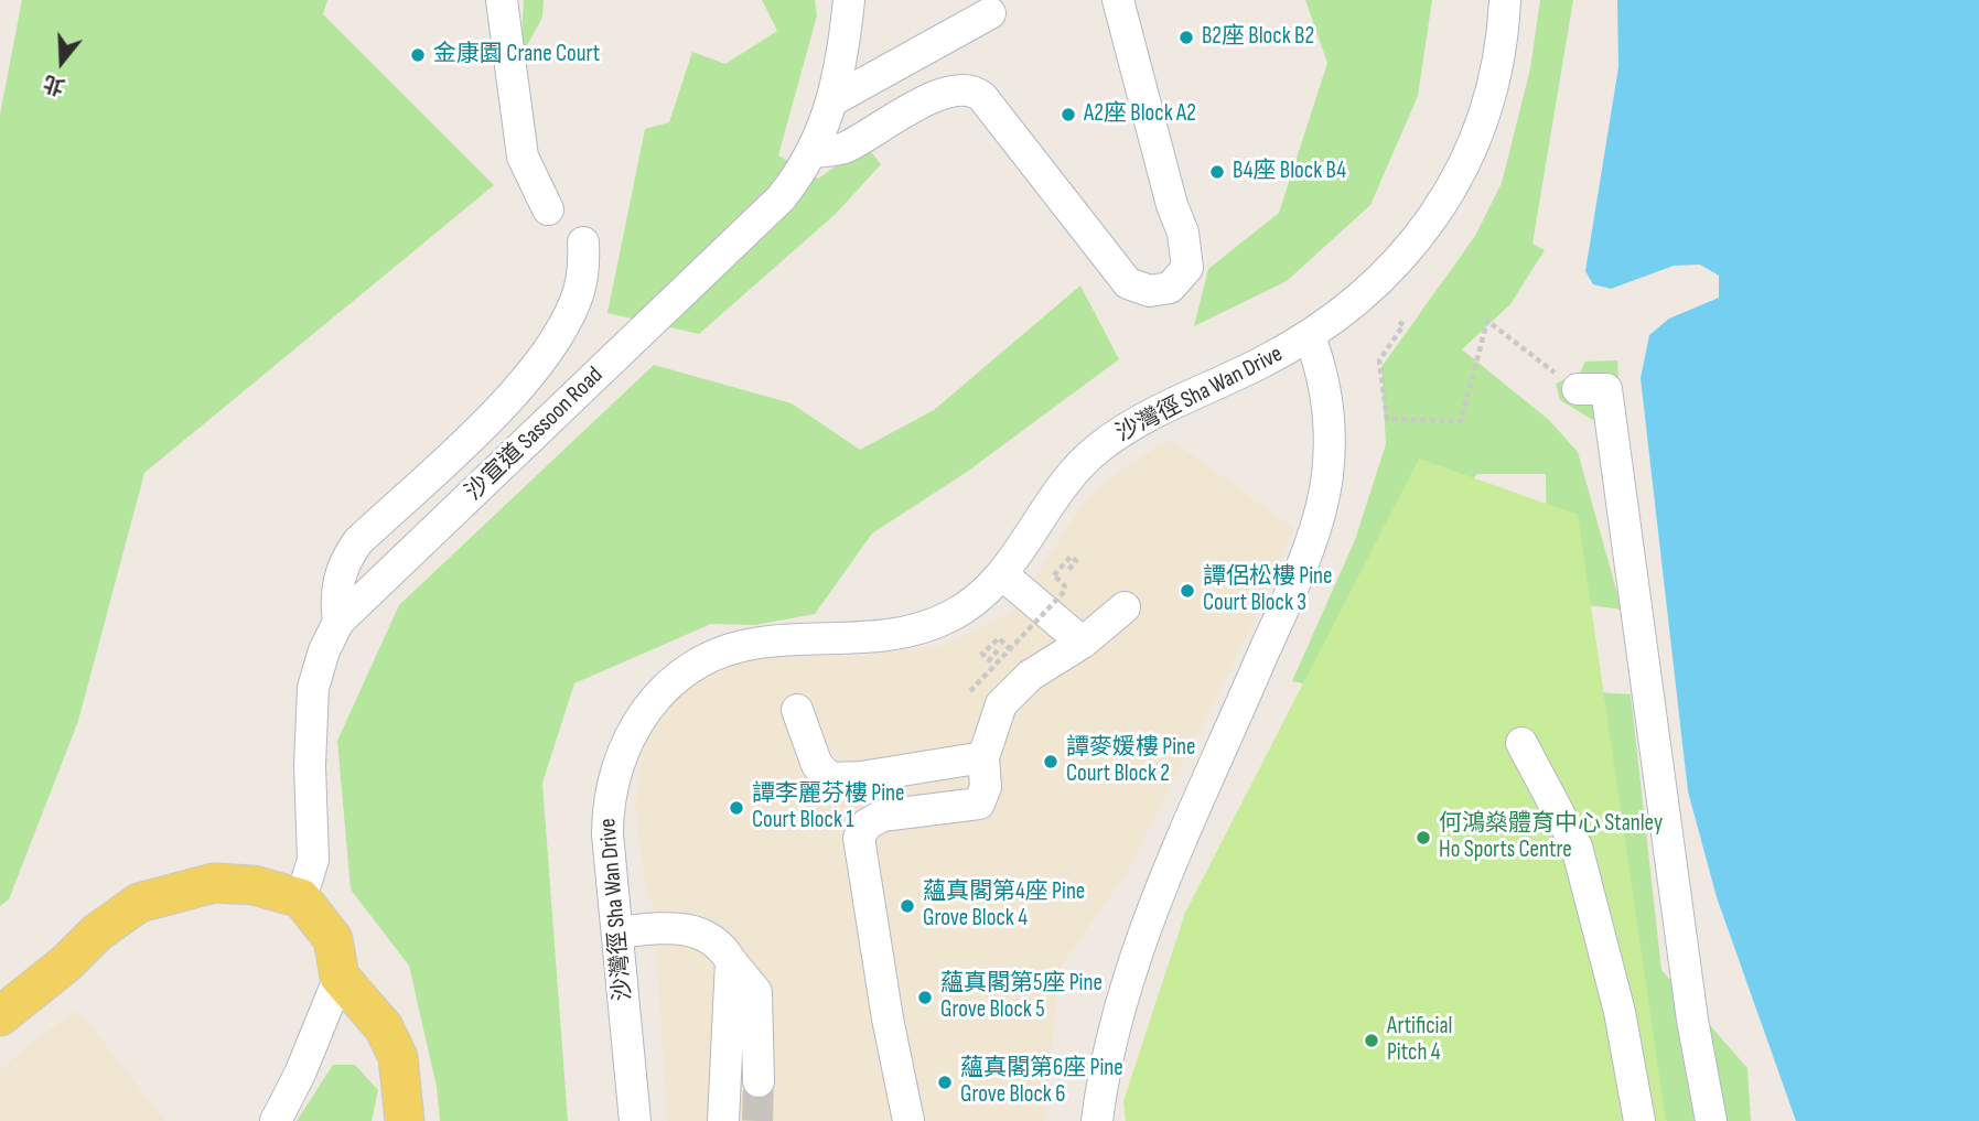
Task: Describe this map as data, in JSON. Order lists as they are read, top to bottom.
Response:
{
  "streets": {
    "street": ["沙灣徑 Sha Wan Drive", "沙宣道 Sassoon Road"]
  },
  "places": [
    "B2座 Block B2",
    "金康園 Crane Court",
    "A2座 Block A2",
    "B4座 Block B4",
    "譚侶松樓 Pine Court Block 3",
    "譚麥媛樓 Pine Court Block 2",
    "譚李麗芬樓 Pine Court Block 1",
    "何鴻燊體育中心 Stanley Ho Sports Centre",
    "蘊真閣第4座 Pine Grove Block 4",
    "蘊真閣第5座 Pine Grove Block 5",
    "Artificial Pitch 4",
    "蘊真閣第6座 Pine Grove Block 6"
  ],
  "north": "bottom"
}
